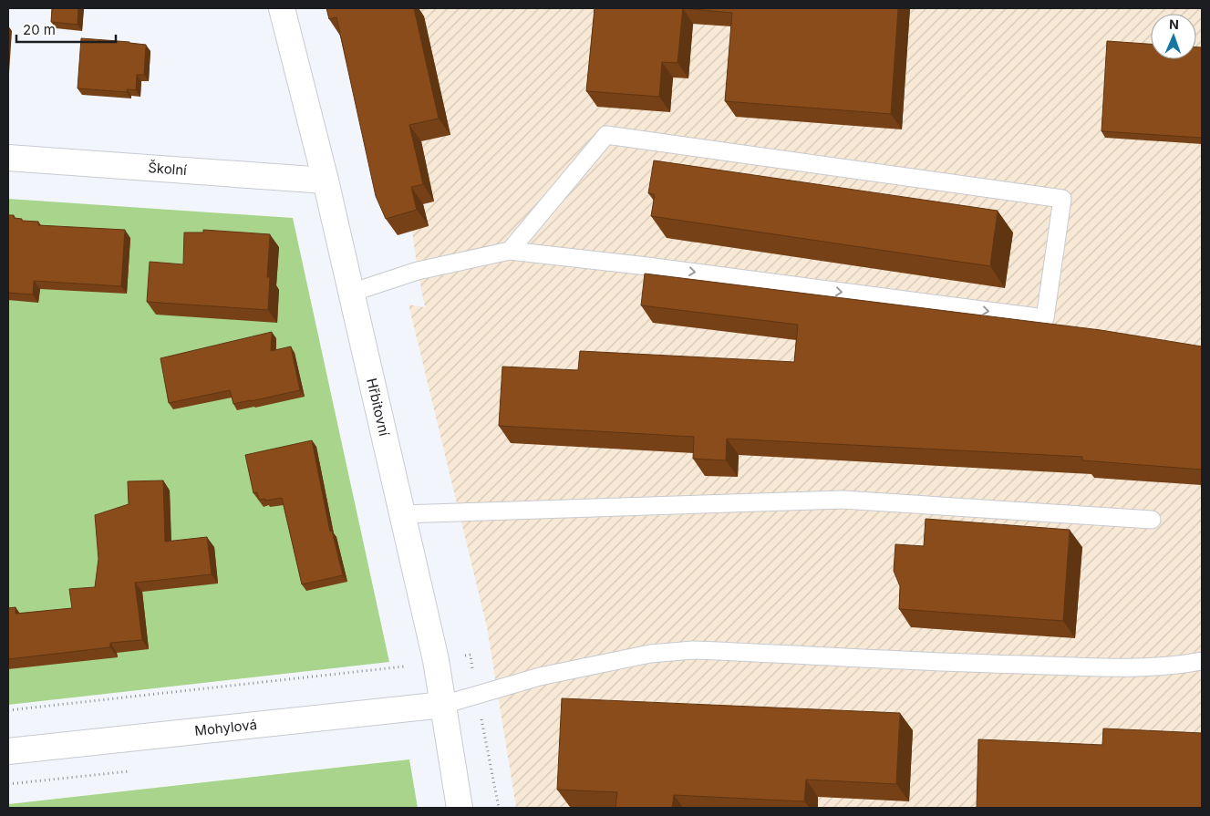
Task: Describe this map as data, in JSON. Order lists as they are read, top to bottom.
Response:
{
  "streets": {
    "street": ["Školní", "Hřbitovní", "Mohylová"]
  },
  "crossings": [
    ["Školní", "Hřbitovní"],
    ["Hřbitovní", "Mohylová"]
  ],
  "scale_bar": "20 m",
  "north": "top"
}
